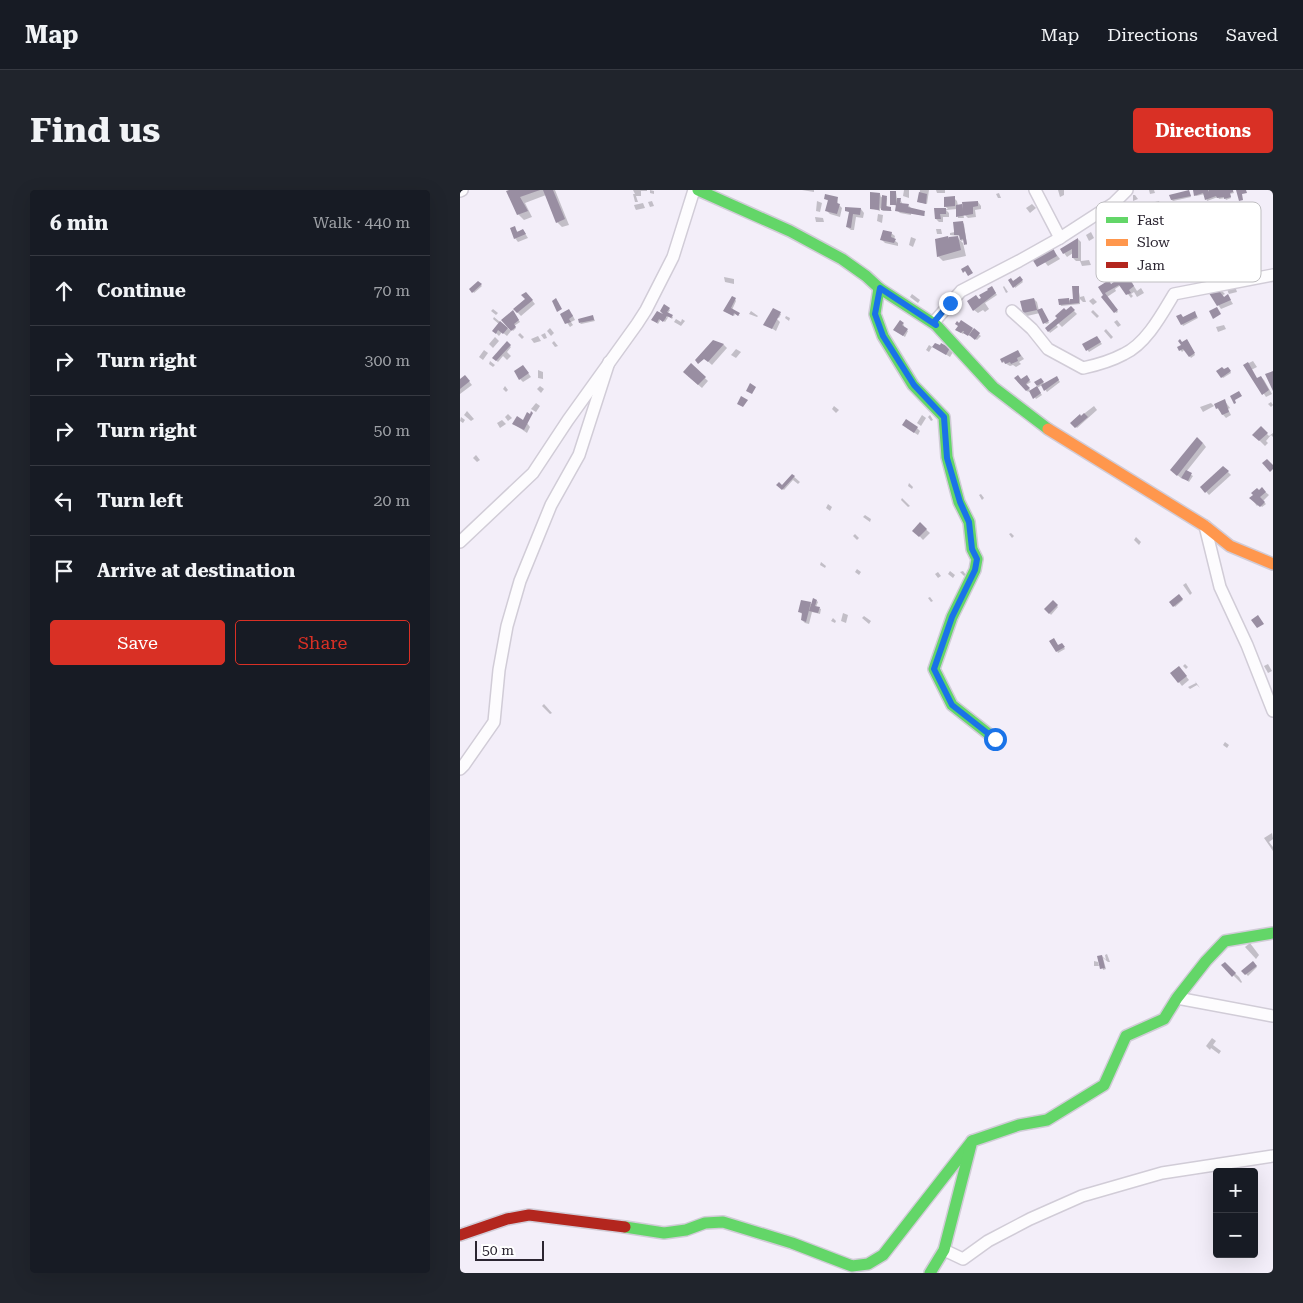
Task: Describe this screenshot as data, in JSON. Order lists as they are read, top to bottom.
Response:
{
  "legend": ["Fast", "Slow", "Jam"],
  "scale_bar": "50 m",
  "page": {
    "header": "Map",
    "nav": ["Map", "Directions", "Saved"],
    "buttons": [
      "Directions",
      ["Save", "Share"]
    ],
    "title": "Find us",
    "heading": ["6 min", "Walk · 440 m"],
    "list": [
      ["Continue", "70 m"],
      ["Turn right", "300 m"],
      ["Turn right", "50 m"],
      ["Turn left", "20 m"],
      "Arrive at destination"
    ],
    "map_buttons": ["+", "−"],
    "scale": "50 m"
  }
}
